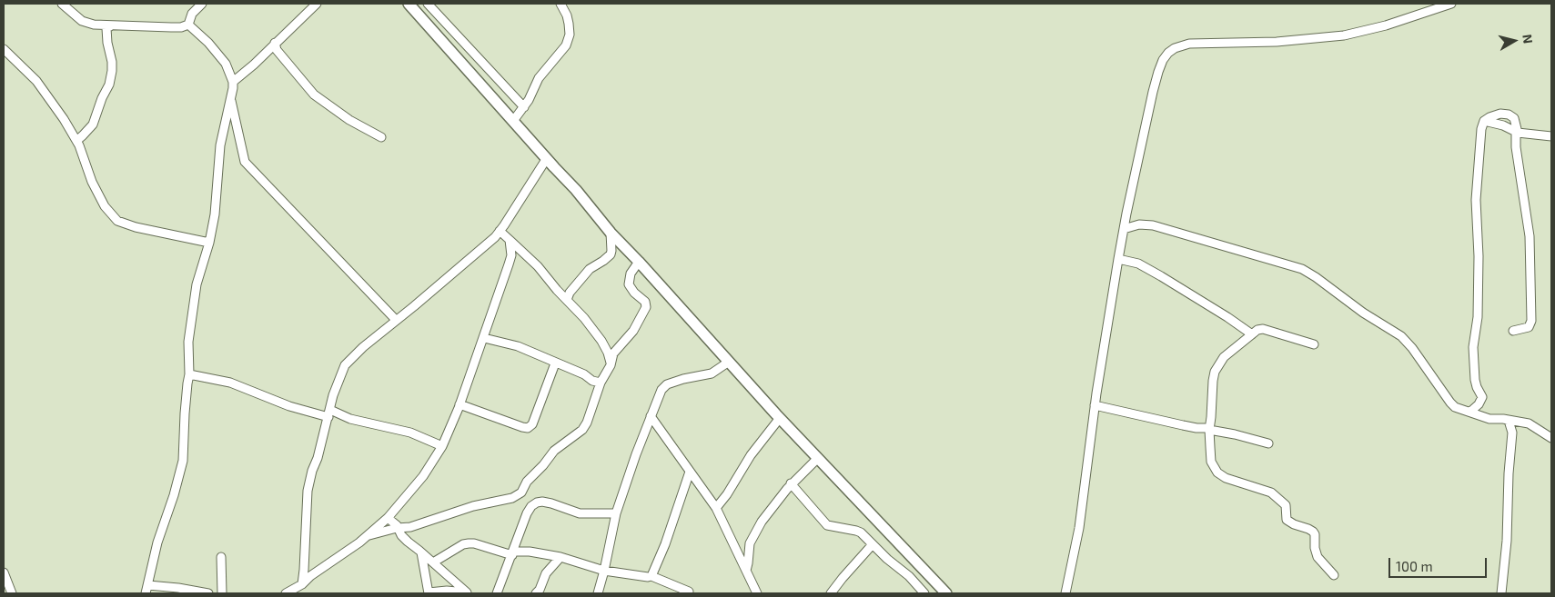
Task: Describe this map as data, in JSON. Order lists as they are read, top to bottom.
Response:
{
  "scale_bar": "100 m",
  "north": "right"
}
